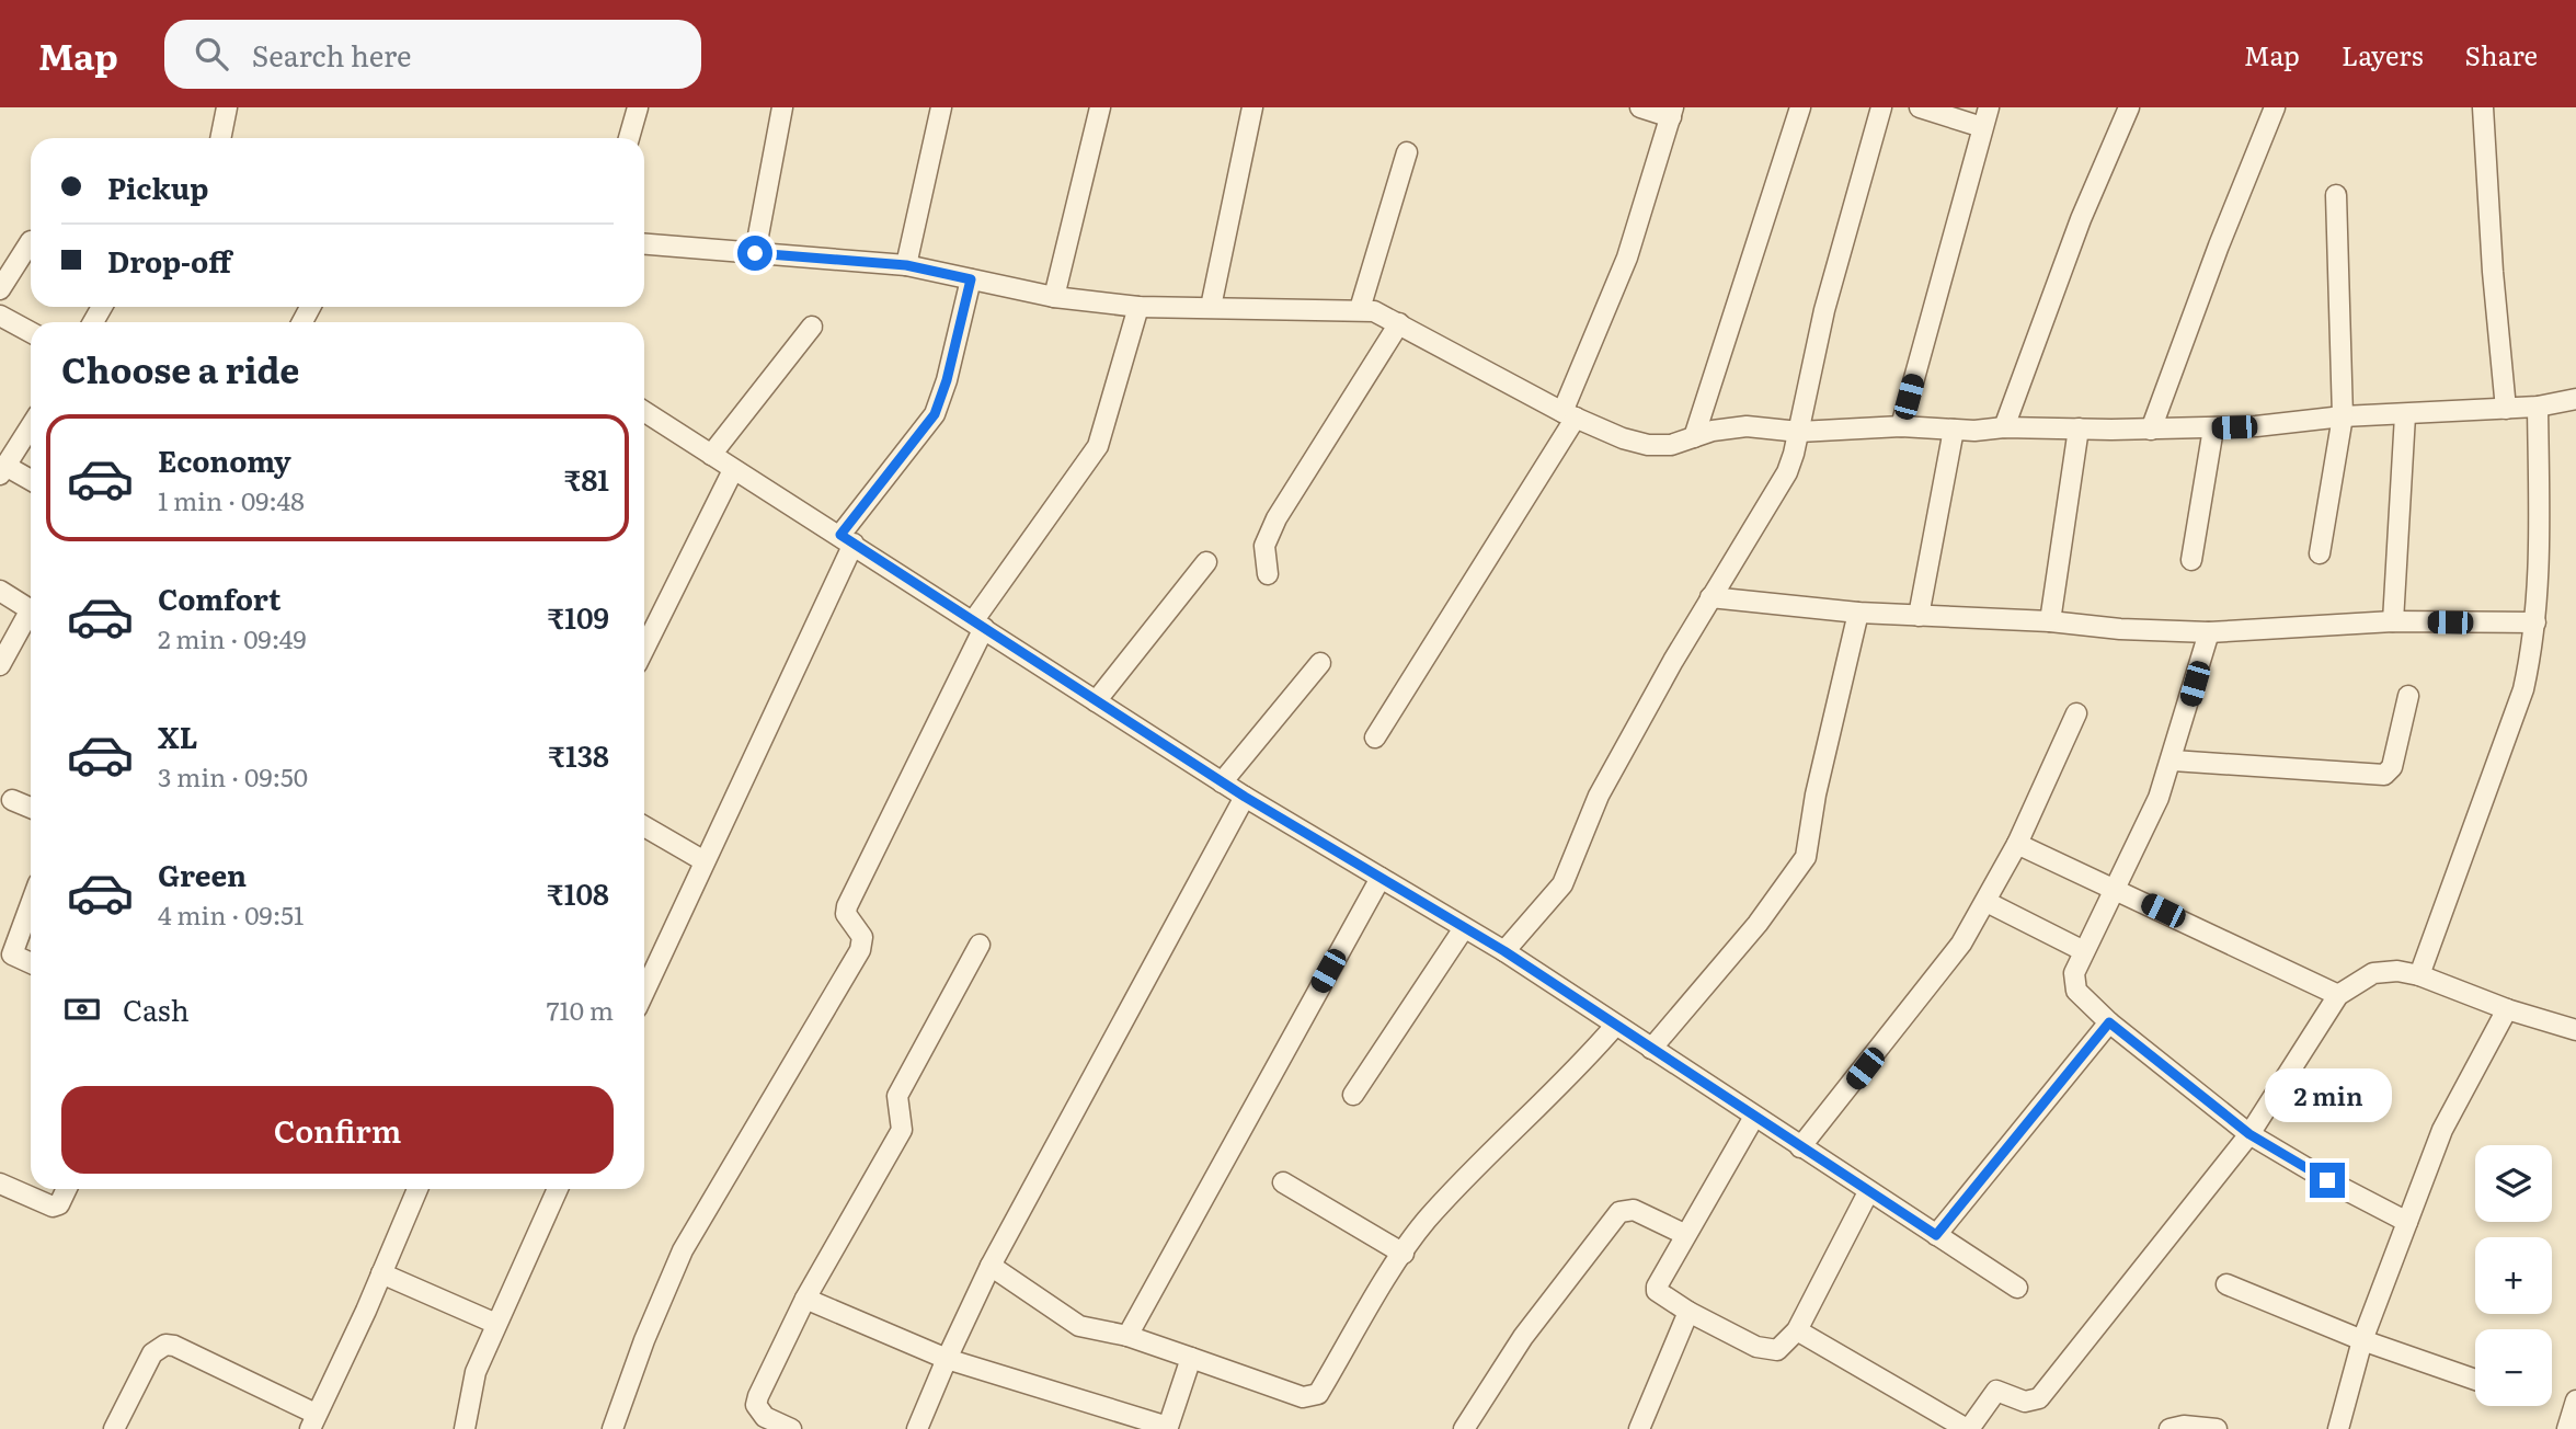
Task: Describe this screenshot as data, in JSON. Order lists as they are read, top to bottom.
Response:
{
  "page": {
    "header": "Map",
    "search": "Search here",
    "nav": ["Map", "Layers", "Share"],
    "banner": ["Pickup", "Drop-off"],
    "heading": "Choose a ride",
    "list": [
      {
        "name": "Economy",
        "note": "1 min · 09:48",
        "value": "₹81"
      },
      {
        "name": "Comfort",
        "note": "2 min · 09:49",
        "value": "₹109"
      },
      {
        "name": "XL",
        "note": "3 min · 09:50",
        "value": "₹138"
      },
      {
        "name": "Green",
        "note": "4 min · 09:51",
        "value": "₹108"
      }
    ],
    "pay": ["Cash", "710 m"],
    "bubble": "2 min",
    "buttons": "Confirm",
    "map_buttons": ["+", "−"]
  }
}
